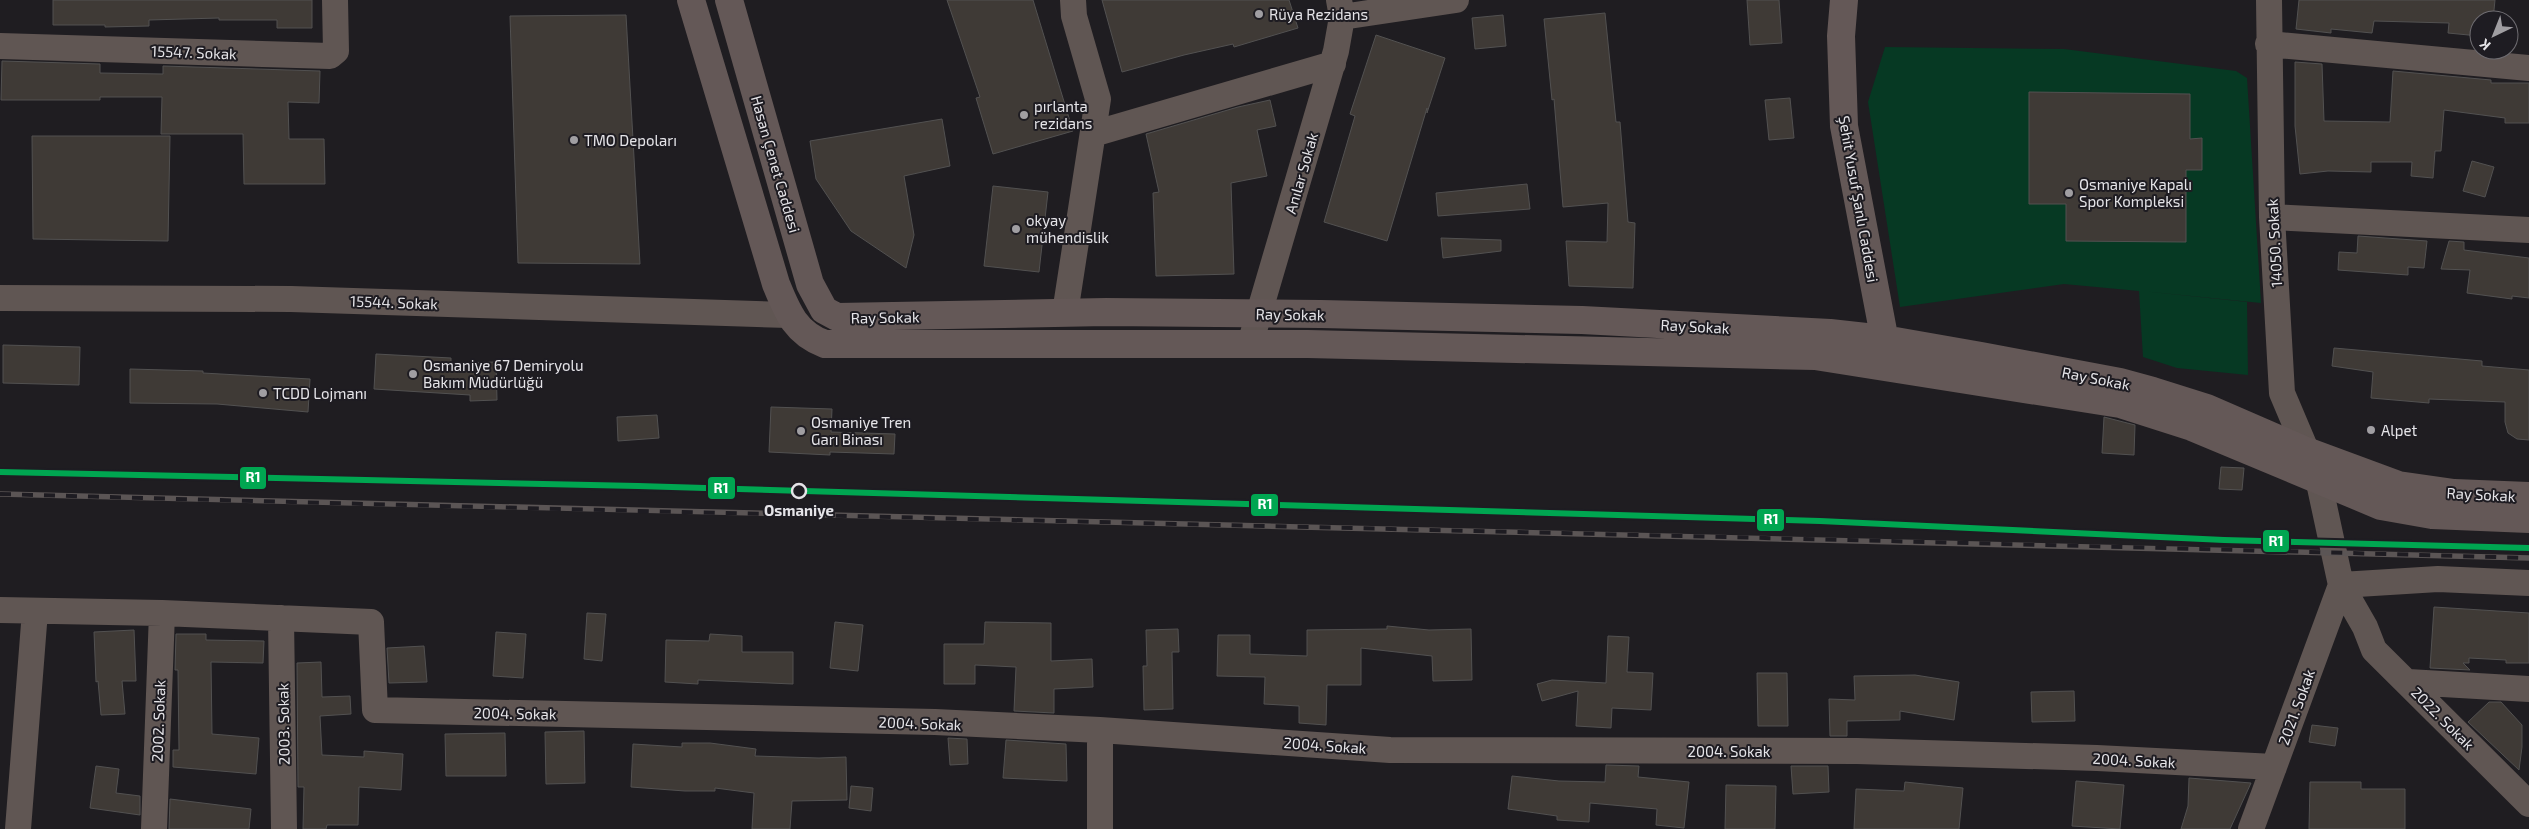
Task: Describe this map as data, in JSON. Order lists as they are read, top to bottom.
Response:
{
  "streets": {
    "street": [
      "15547. Sokak",
      "Hasan Çenet Caddesi",
      "Anılar Sokak",
      "Şehit Yusuf Şanlı Caddesi",
      "14050. Sokak",
      "15544. Sokak",
      "Ray Sokak",
      "2021. Sokak",
      "2004. Sokak",
      "2022. Sokak",
      "2002. Sokak",
      "2003. Sokak"
    ]
  },
  "crossings": [
    ["Hasan Çenet Caddesi", "Ray Sokak"],
    ["Anılar Sokak", "Ray Sokak"],
    ["Şehit Yusuf Şanlı Caddesi", "Ray Sokak"],
    ["14050. Sokak", "Ray Sokak"],
    ["14050. Sokak", "2021. Sokak"],
    ["14050. Sokak", "2022. Sokak"],
    ["2021. Sokak", "2004. Sokak"],
    ["2021. Sokak", "2022. Sokak"],
    ["2004. Sokak", "2003. Sokak"]
  ],
  "places": [
    "Rüya Rezidans",
    "pırlanta rezidans",
    "TMO Depoları",
    "Osmaniye Kapalı Spor Kompleksi",
    "okyay mühendislik",
    "Osmaniye 67 Demiryolu Bakım Müdürlüğü",
    "TCDD Lojmanı",
    "Alpet",
    "Osmaniye Tren Garı Binası",
    "Osmaniye"
  ],
  "lines": ["transit line R1"],
  "north": "bottom left"
}
